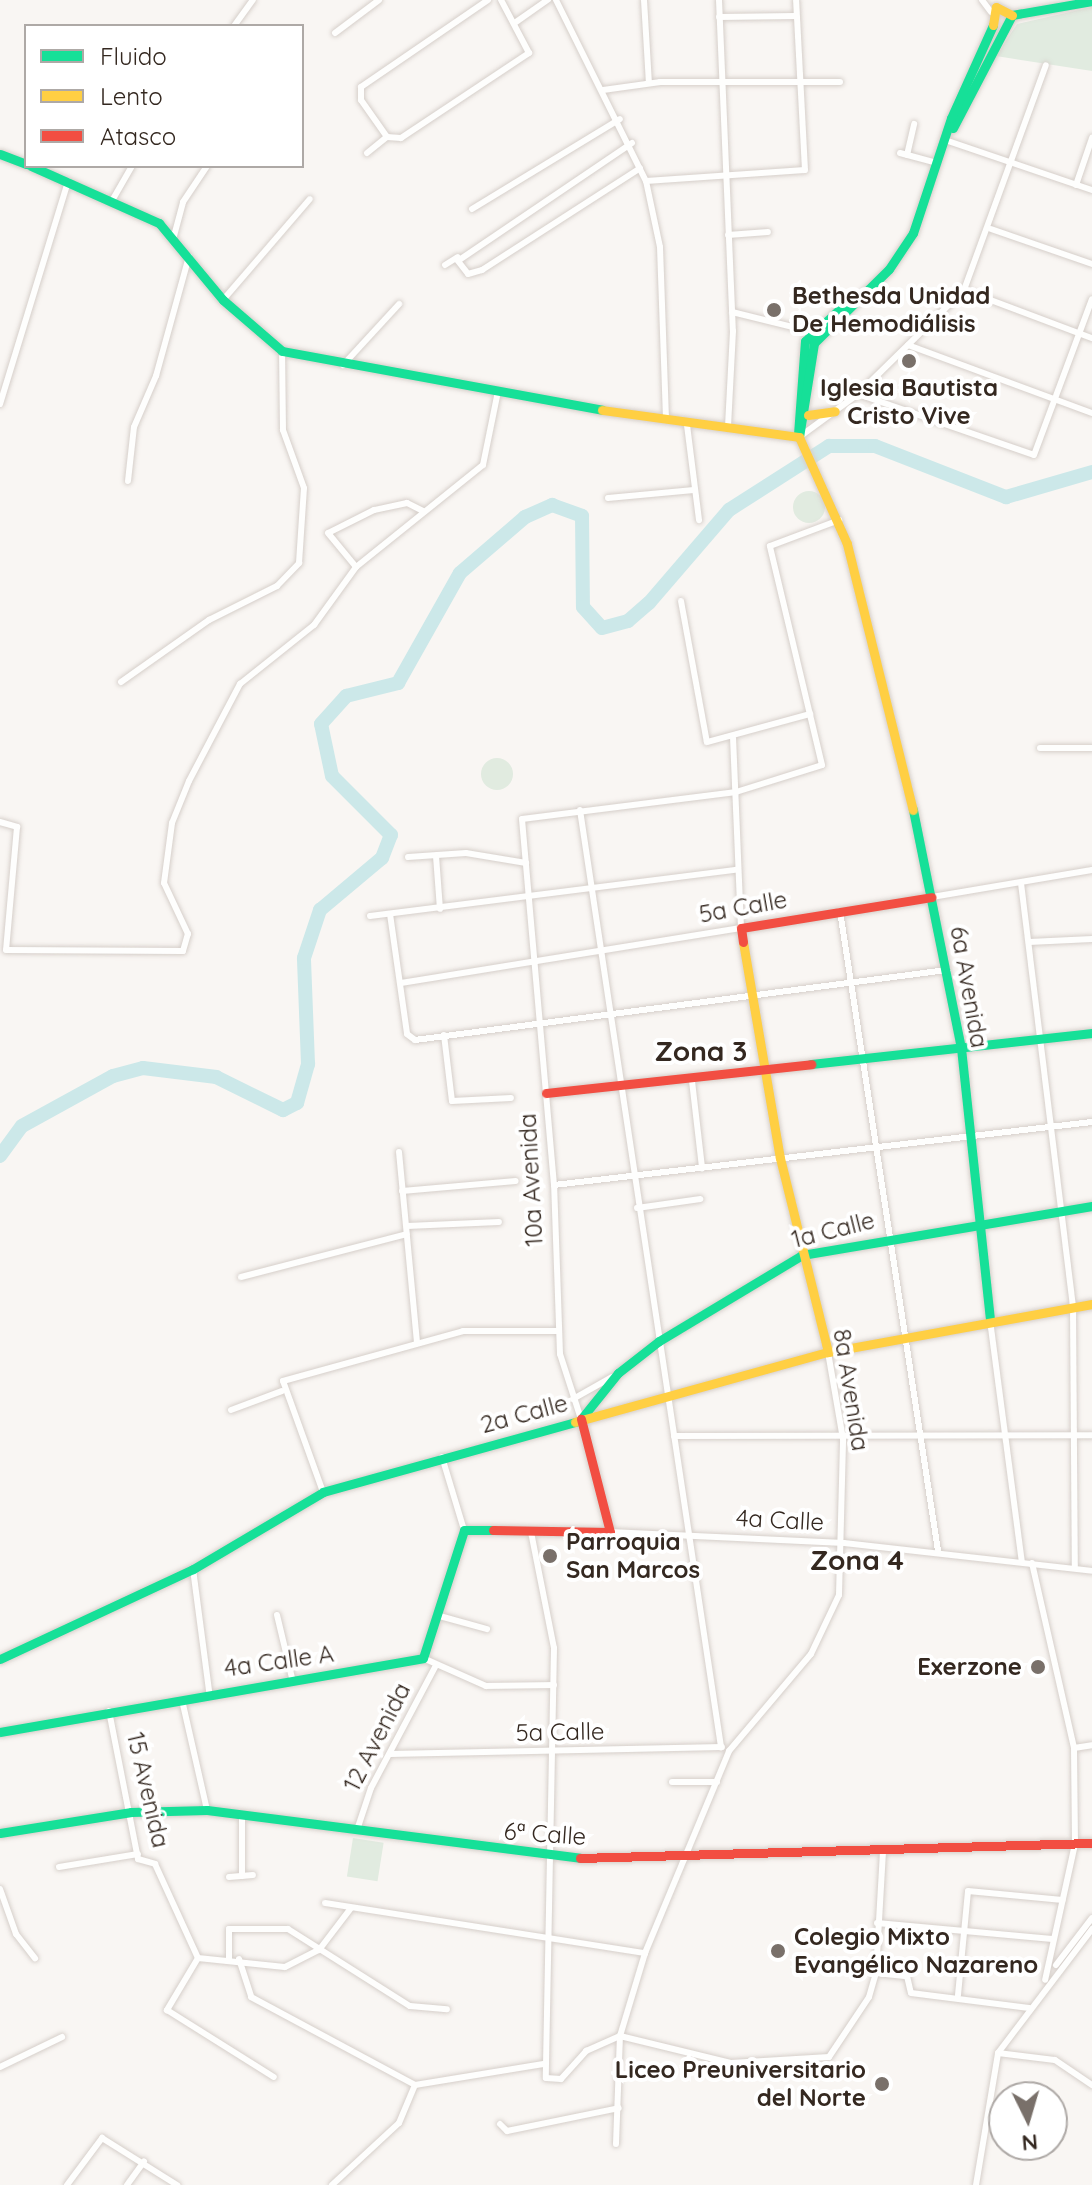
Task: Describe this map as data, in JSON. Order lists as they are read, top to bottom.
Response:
{
  "streets": {
    "main road": [
      "5a Calle",
      "6a Avenida",
      "10a Avenida",
      "1a Calle",
      "8a Avenida",
      "2a Calle",
      "4a Calle",
      "4a Calle A",
      "12 Avenida",
      "6ª Calle"
    ],
    "street": ["15 Avenida"]
  },
  "crossings": [
    ["5a Calle", "6a Avenida"],
    ["5a Calle", "10a Avenida"],
    ["5a Calle", "8a Avenida"],
    ["5a Calle", "12 Avenida"],
    ["6a Avenida", "1a Calle"],
    ["6a Avenida", "2a Calle"],
    ["6a Avenida", "4a Calle"],
    ["10a Avenida", "1a Calle"],
    ["10a Avenida", "2a Calle"],
    ["10a Avenida", "4a Calle"],
    ["1a Calle", "8a Avenida"],
    ["8a Avenida", "2a Calle"],
    ["8a Avenida", "4a Calle"],
    ["8a Avenida", "6ª Calle"],
    ["4a Calle", "12 Avenida"],
    ["4a Calle A", "12 Avenida"],
    ["4a Calle A", "15 Avenida"],
    ["12 Avenida", "6ª Calle"],
    ["15 Avenida", "6ª Calle"]
  ],
  "districts": ["Zona 3", "Zona 4"],
  "places": [
    "Bethesda Unidad De Hemodiálisis",
    "Iglesia Bautista Cristo Vive",
    "Parroquia San Marcos",
    "Exerzone",
    "Colegio Mixto Evangélico Nazareno",
    "Liceo Preuniversitario del Norte"
  ],
  "legend": ["Fluido", "Lento", "Atasco"],
  "north": "bottom"
}
